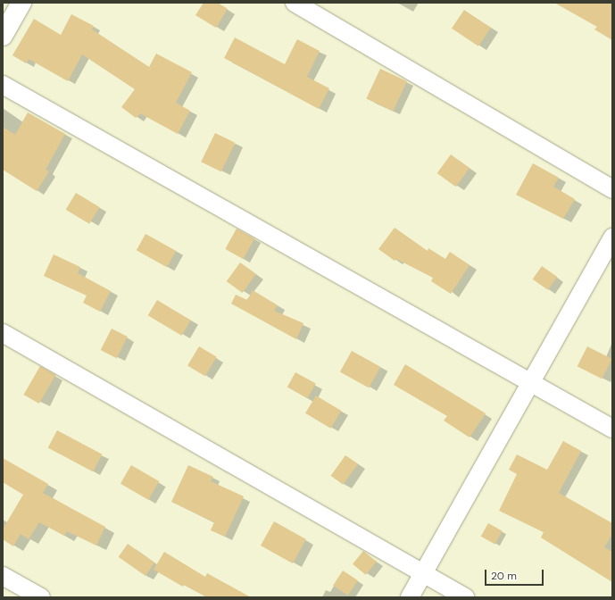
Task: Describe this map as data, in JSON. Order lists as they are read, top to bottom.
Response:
{
  "scale_bar": "20 m"
}
